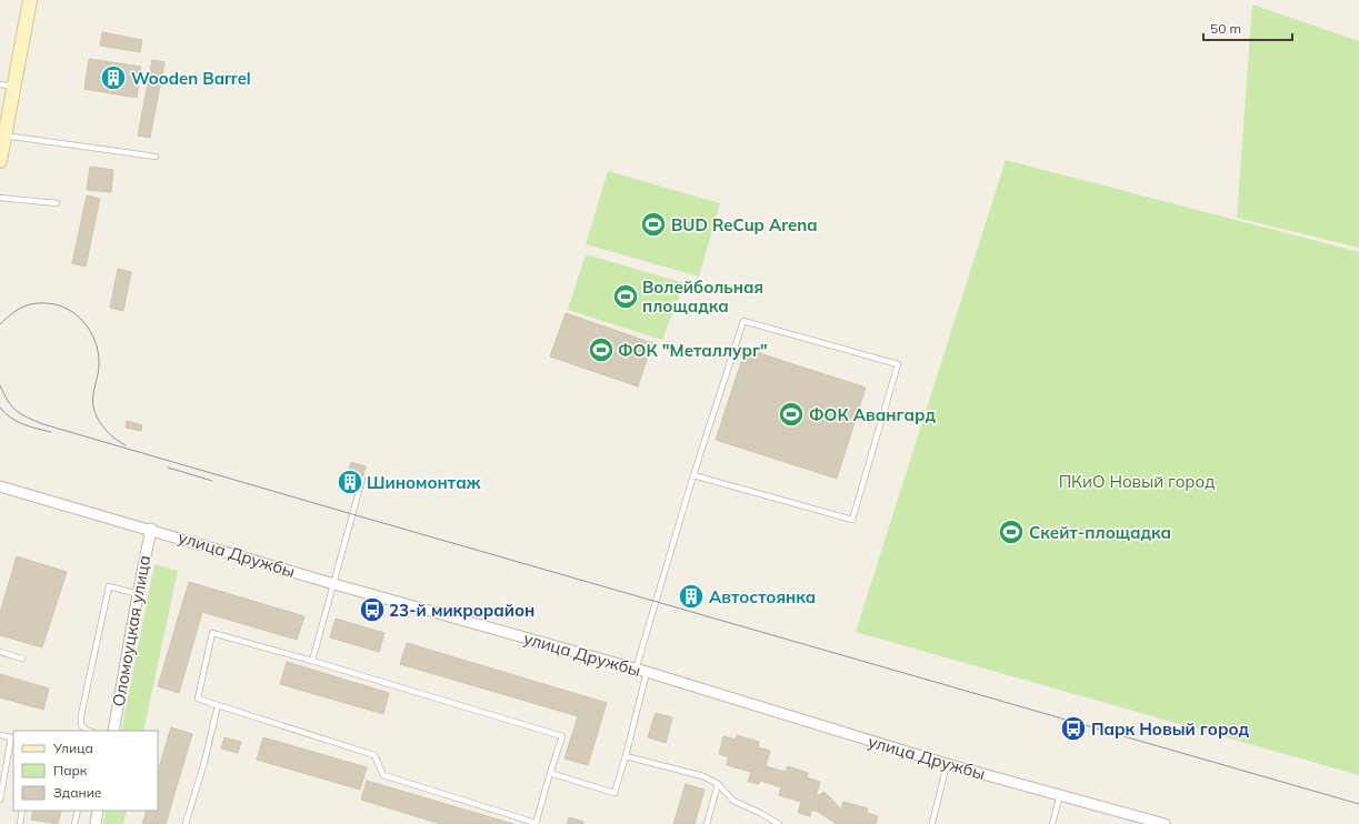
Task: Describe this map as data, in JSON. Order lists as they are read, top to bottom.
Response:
{
  "streets": {
    "street": ["улица Дружбы", "Оломоуцкая улица"]
  },
  "crossings": [
    ["улица Дружбы", "Оломоуцкая улица"]
  ],
  "parks": ["ПКиО Новый город"],
  "places": {
    "building": ["Wooden Barrel", "Шиномонтаж", "Автостоянка"],
    "sports": [
      "BUD ReCup Arena",
      "Волейбольная площадка",
      "ФОК \"Металлург\"",
      "ФОК Авангард",
      "Скейт-площадка"
    ],
    "bus stop": ["23-й микрорайон", "Парк Новый город"]
  },
  "legend": ["Улица", "Парк", "Здание"],
  "scale_bar": "50 m"
}
